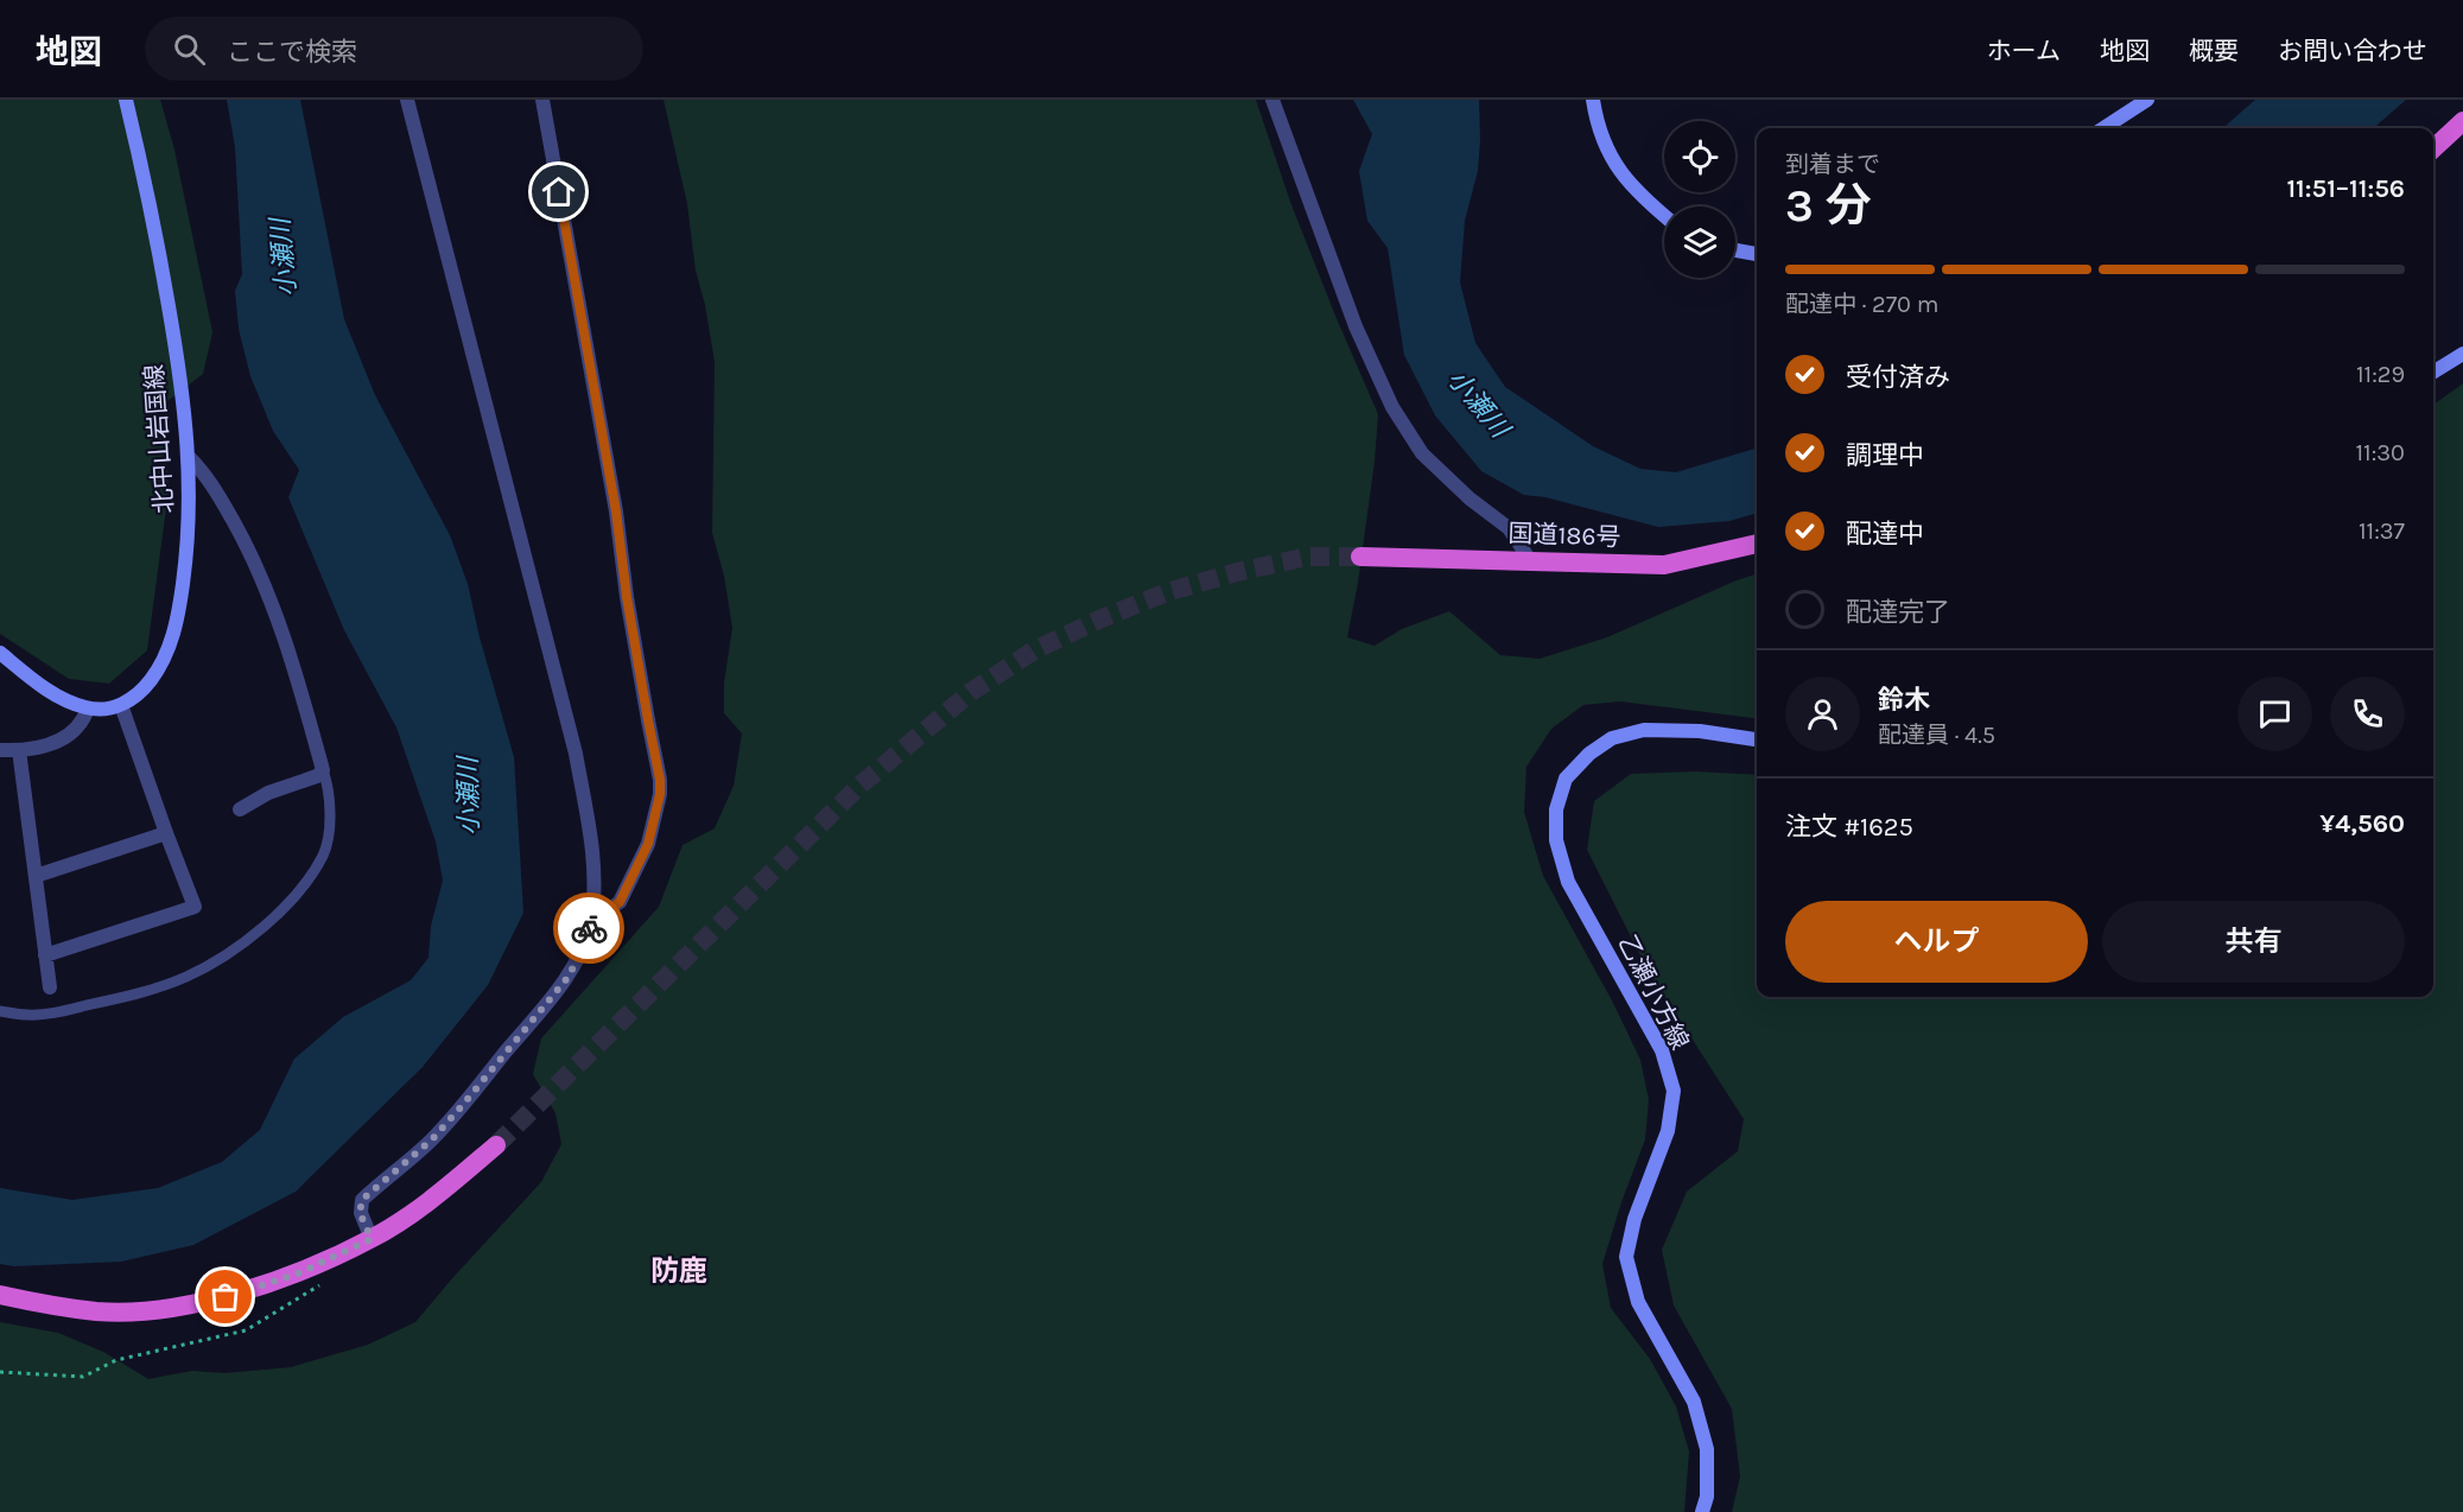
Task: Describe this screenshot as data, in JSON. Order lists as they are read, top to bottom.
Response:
{
  "streets": {
    "highway": ["国道186号"],
    "main road": ["北中山岩国線", "乙瀬小方線"]
  },
  "districts": ["防鹿"],
  "water": ["小瀬川"],
  "page": {
    "header": "地図",
    "search": "ここで検索",
    "nav": [
      "ホーム",
      "地図",
      "概要",
      "お問い合わせ"
    ],
    "heading": ["3 分", "到着まで", "11:51–11:56"],
    "panel": [
      "鈴木",
      "配達員 · 4.5",
      "注文 #1625",
      "¥4,560"
    ],
    "bar": "配達中 · 270 m",
    "list": [
      ["受付済み", "11:29"],
      ["調理中", "11:30"],
      ["配達中", "11:37"],
      "配達完了"
    ],
    "buttons": ["ヘルプ", "共有"]
  }
}
